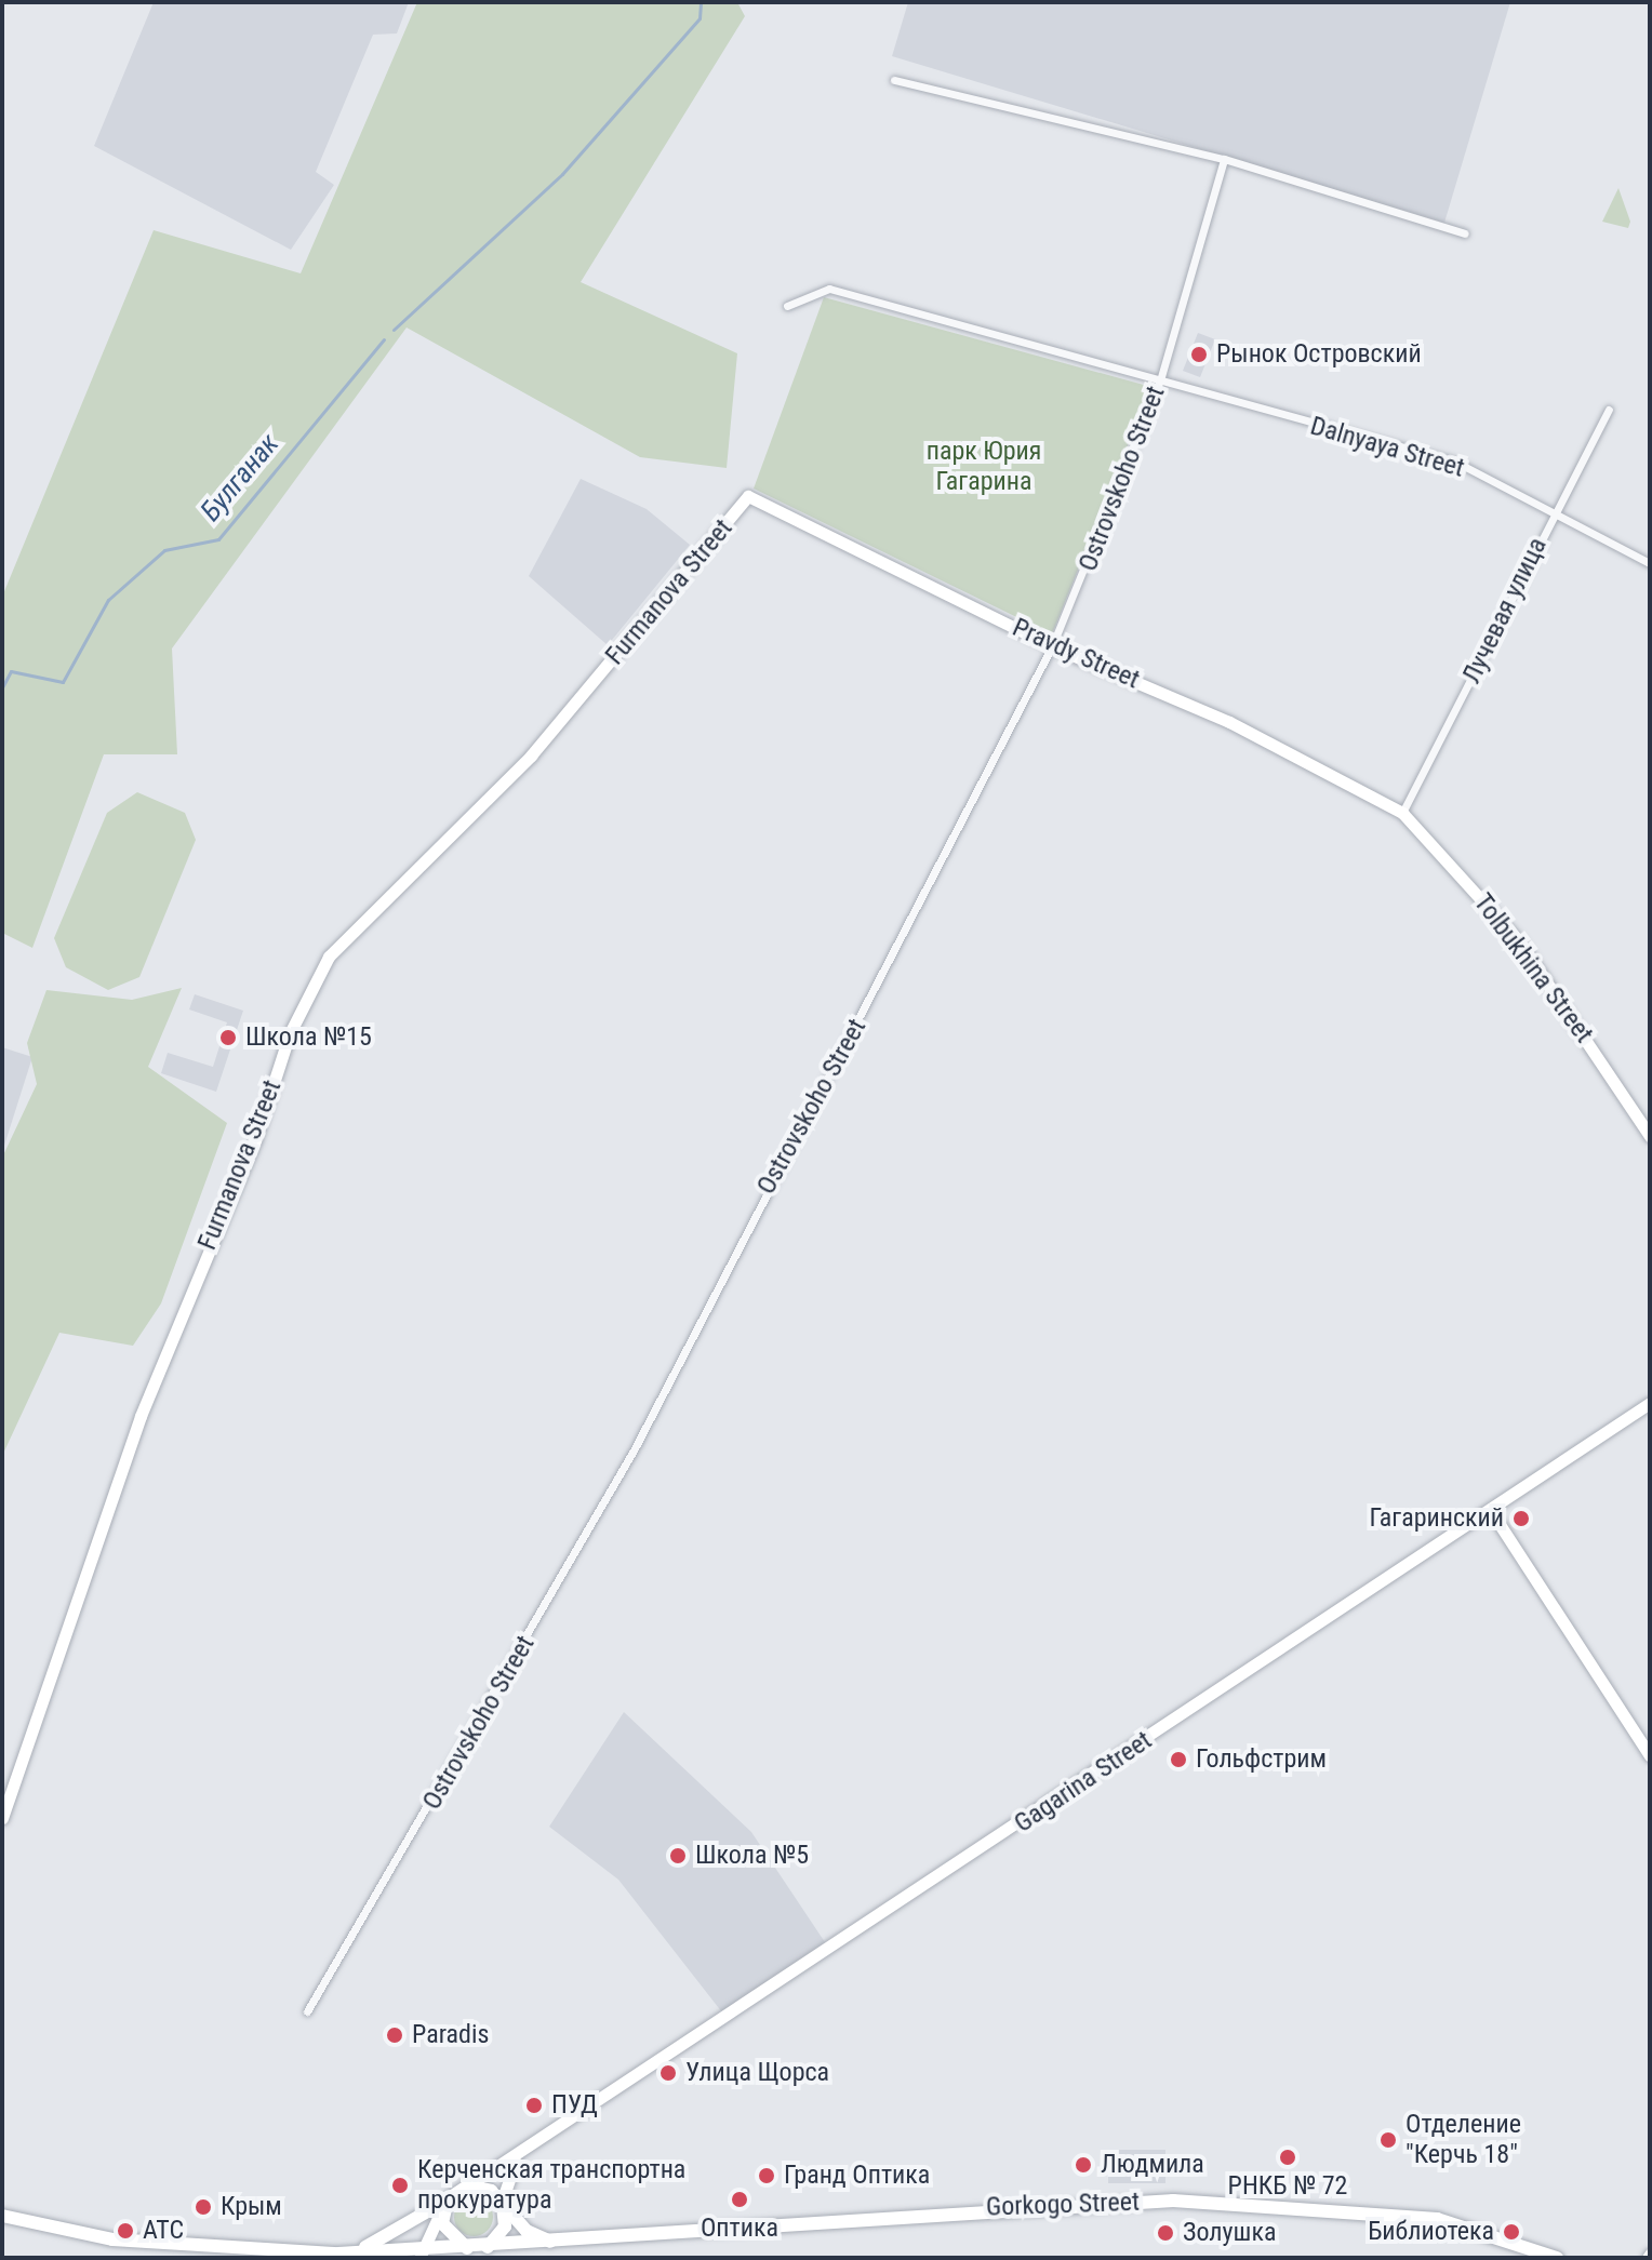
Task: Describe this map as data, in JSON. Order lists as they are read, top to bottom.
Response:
{
  "streets": {
    "main road": [
      "Furmanova Street",
      "Pravdy Street",
      "Tolbukhina Street",
      "Gagarina Street",
      "Gorkogo Street"
    ],
    "street": ["Dalnyaya Street", "Ostrovskoho Street", "Лучевая улица"]
  },
  "crossings": [
    ["Dalnyaya Street", "Ostrovskoho Street"],
    ["Dalnyaya Street", "Лучевая улица"],
    ["Ostrovskoho Street", "Pravdy Street"],
    ["Furmanova Street", "Pravdy Street"],
    ["Лучевая улица", "Pravdy Street"],
    ["Лучевая улица", "Tolbukhina Street"],
    ["Pravdy Street", "Tolbukhina Street"],
    ["Gagarina Street", "Gorkogo Street"]
  ],
  "water": ["Булганак"],
  "parks": ["парк Юрия Гагарина"],
  "places": [
    "Рынок Островский",
    "Школа №15",
    "Гагаринский",
    "Гольфстрим",
    "Школа №5",
    "Paradis",
    "Улица Щорса",
    "ПУД",
    "Отделение \"Керчь 18\"",
    "РНКБ № 72",
    "Людмила",
    "Гранд Оптика",
    "Керченская транспортна прокуратура",
    "Оптика",
    "Крым",
    "АТС",
    "Библиотека",
    "Золушка"
  ]
}
